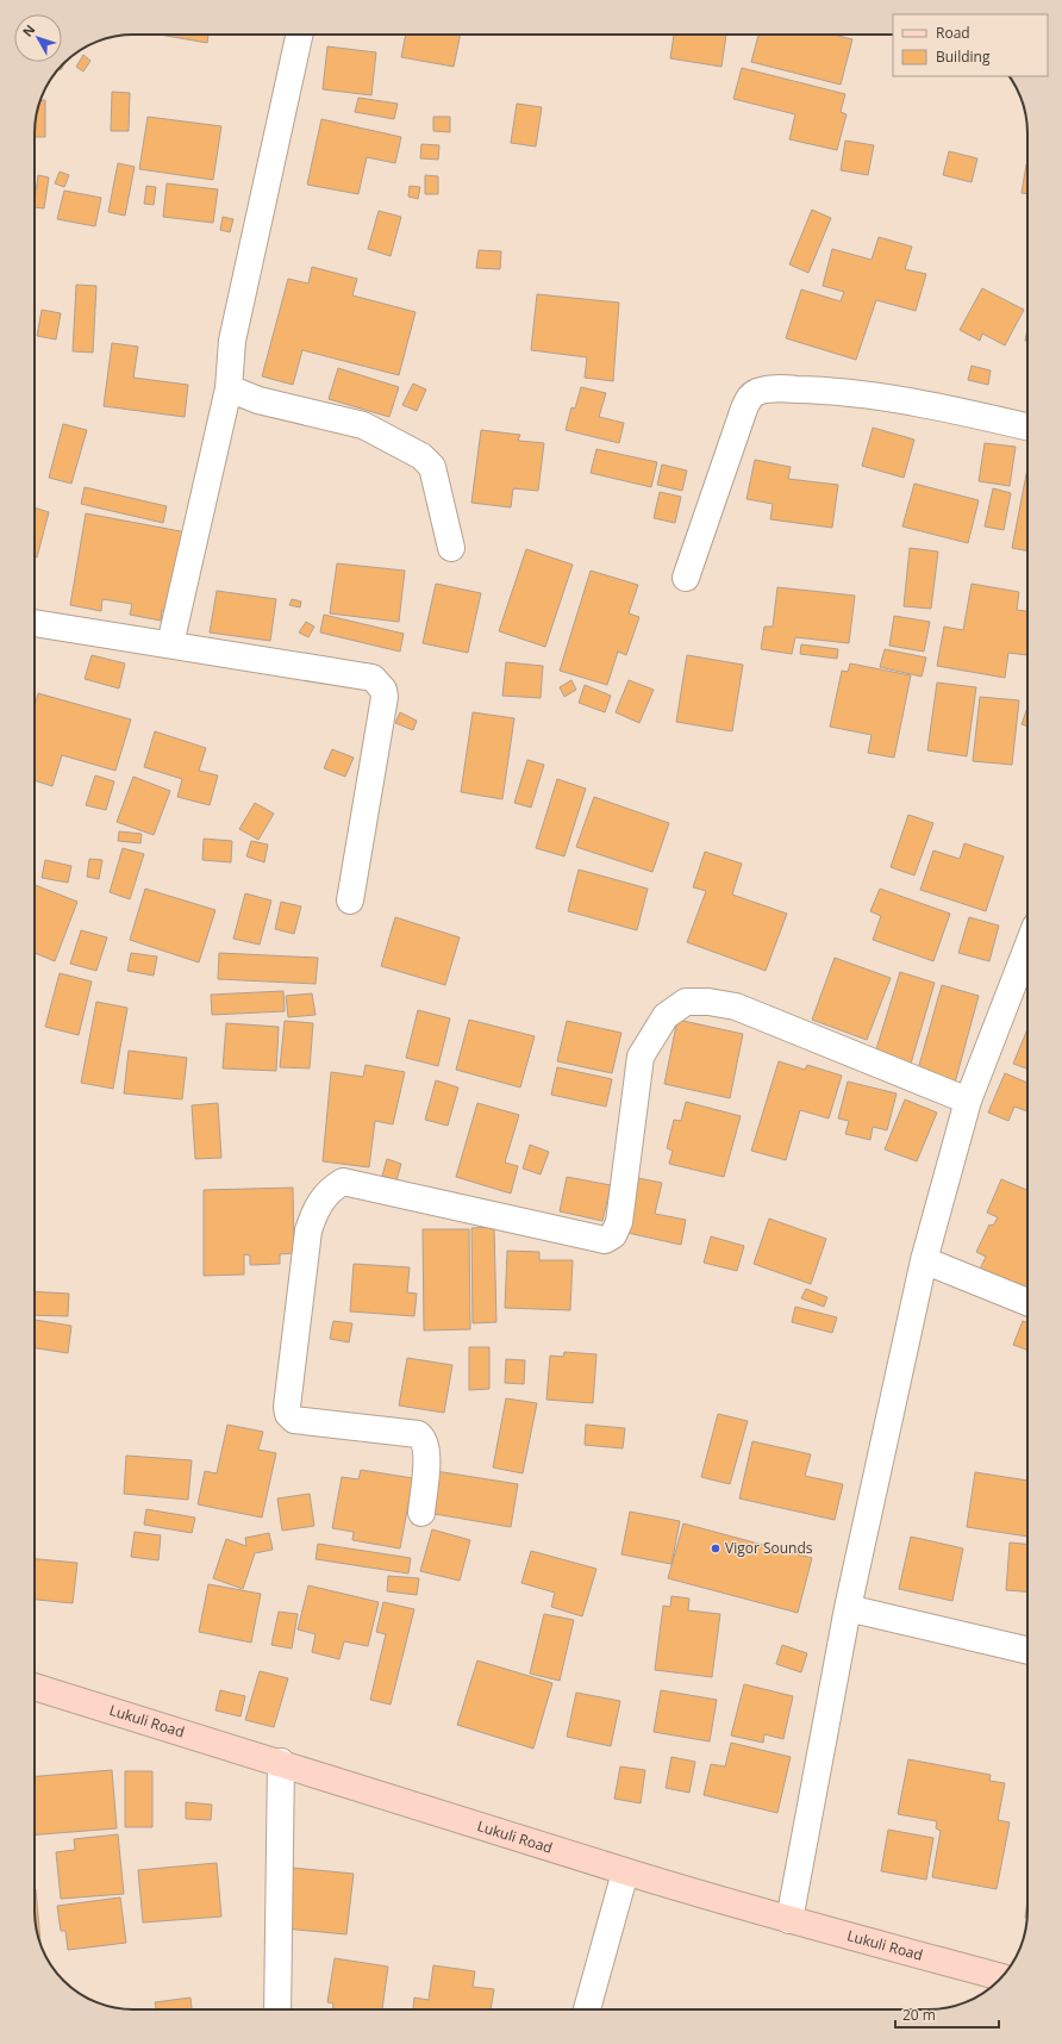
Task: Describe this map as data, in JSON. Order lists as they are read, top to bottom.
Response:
{
  "streets": {
    "street": ["Lukuli Road"]
  },
  "places": ["Vigor Sounds"],
  "legend": ["Road", "Building"],
  "scale_bar": "20 m",
  "north": "top left"
}
